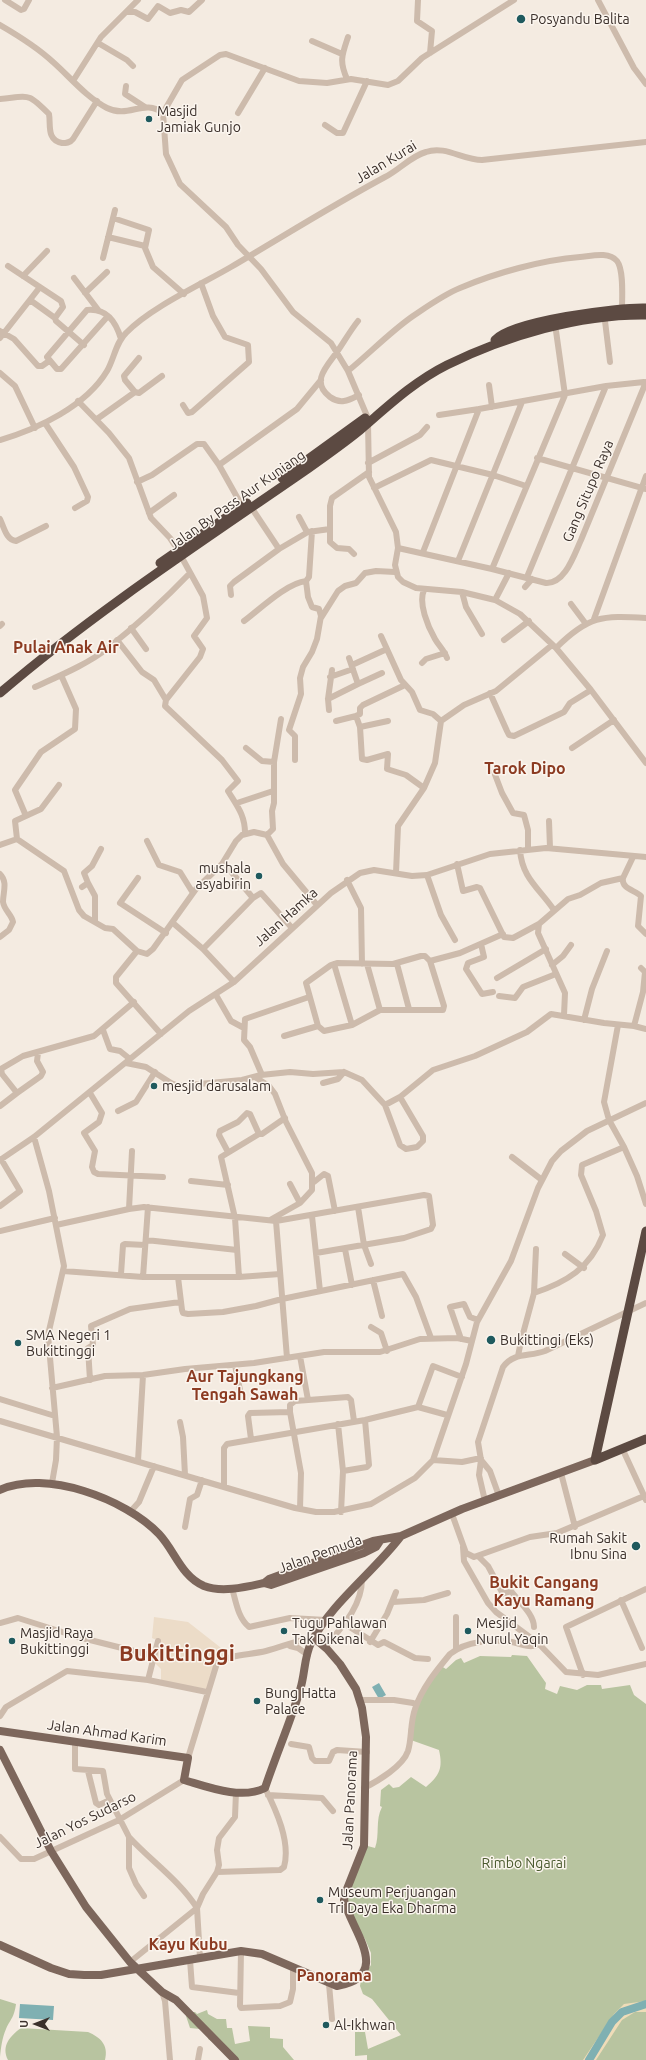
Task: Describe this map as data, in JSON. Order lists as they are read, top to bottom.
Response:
{
  "streets": {
    "highway": ["Jalan By Pass Aur Kuniang"],
    "main road": ["Jalan Pemuda", "Jalan Ahmad Karim", "Jalan Panorama"],
    "street": [
      "Jalan Kurai",
      "Gang Situpo Raya",
      "Jalan Hamka",
      "Jalan Yos Sudarso"
    ]
  },
  "districts": [
    "Pulai Anak Air",
    "Tarok Dipo",
    "Aur Tajungkang Tengah Sawah",
    "Bukit Cangang Kayu Ramang",
    "Bukittinggi",
    "Kayu Kubu",
    "Panorama"
  ],
  "parks": ["Rimbo Ngarai"],
  "places": [
    "Posyandu Balita",
    "Masjid Jamiak Gunjo",
    "mushala asyabirin",
    "mesjid darusalam",
    "Bukittingi (Eks)",
    "SMA Negeri 1 Bukittinggi",
    "Rumah Sakit Ibnu Sina",
    "Tugu Pahlawan Tak Dikenal",
    "Mesjid Nurul Yaqin",
    "Masjid Raya Bukittinggi",
    "Bung Hatta Palace",
    "Museum Perjuangan Tri Daya Eka Dharma",
    "Al-Ikhwan"
  ],
  "north": "left"
}
